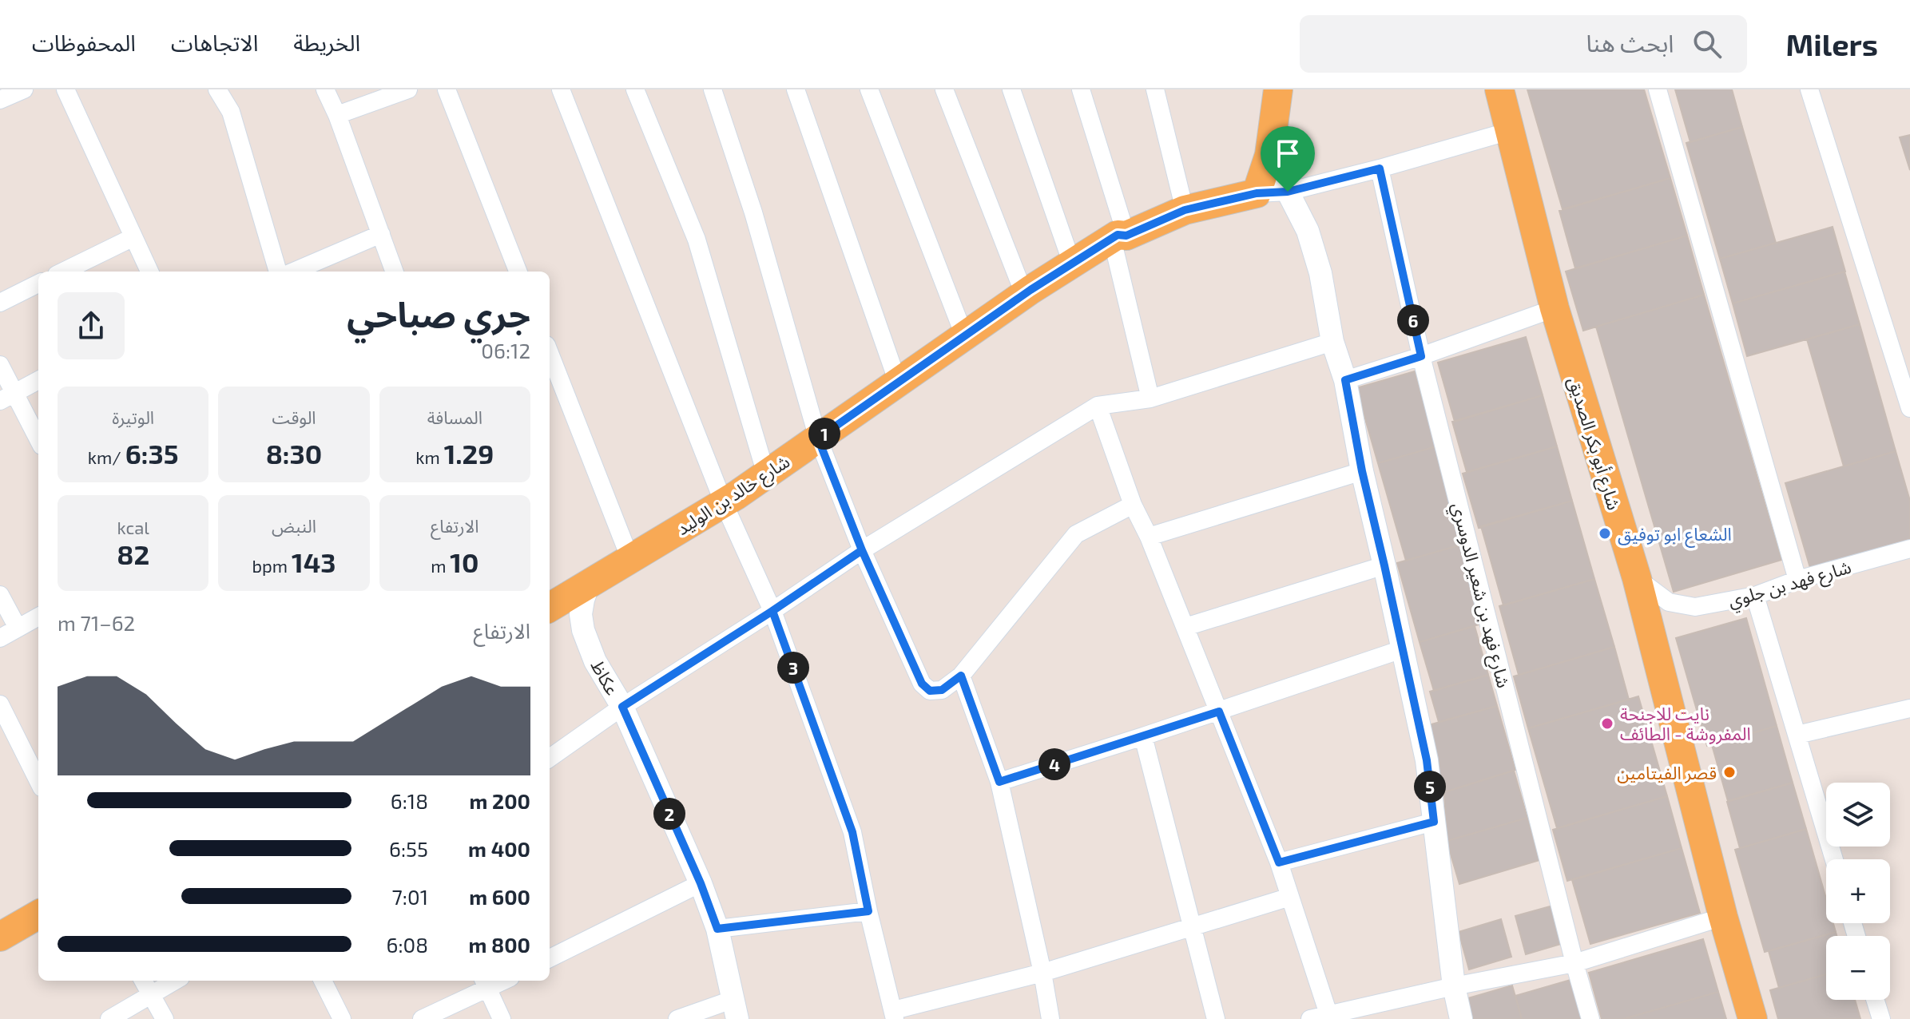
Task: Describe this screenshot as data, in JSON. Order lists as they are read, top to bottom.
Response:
{
  "streets": {
    "main road": ["شارع أبو بكر الصديق", "شارع خالد بن الوليد"],
    "street": ["شارع فهد بن جلوي", "شارع فهد بن شعير الدوسري", "عكاظ"]
  },
  "crossings": [
    ["شارع أبو بكر الصديق", "شارع فهد بن جلوي"],
    ["شارع خالد بن الوليد", "عكاظ"]
  ],
  "places": ["الشعاع ابو توفيق", "نايت للاجنحة المفروشة - الطائف", "قصر الفيتامين"],
  "page": {
    "header": "Milers",
    "search": "ابحث هنا",
    "nav": ["الخريطة", "الاتجاهات", "المحفوظات"],
    "heading": ["جري صباحي", "06:12"],
    "pins": [
      "6",
      "1",
      "3",
      "4",
      "5",
      "2"
    ],
    "stats": [
      ["المسافة", "1.29 km"],
      ["الوقت", "8:30"],
      ["الوتيرة", "6:35 /km"],
      ["الارتفاع", "10 m"],
      ["النبض", "143 bpm"],
      ["kcal", "82"]
    ],
    "chart": ["الارتفاع", "62–71 m"],
    "list": [
      {
        "name": "200 m",
        "note": "6:18"
      },
      {
        "name": "400 m",
        "note": "6:55"
      },
      {
        "name": "600 m",
        "note": "7:01"
      },
      {
        "name": "800 m",
        "note": "6:08"
      }
    ],
    "map_buttons": ["+", "−"]
  }
}
